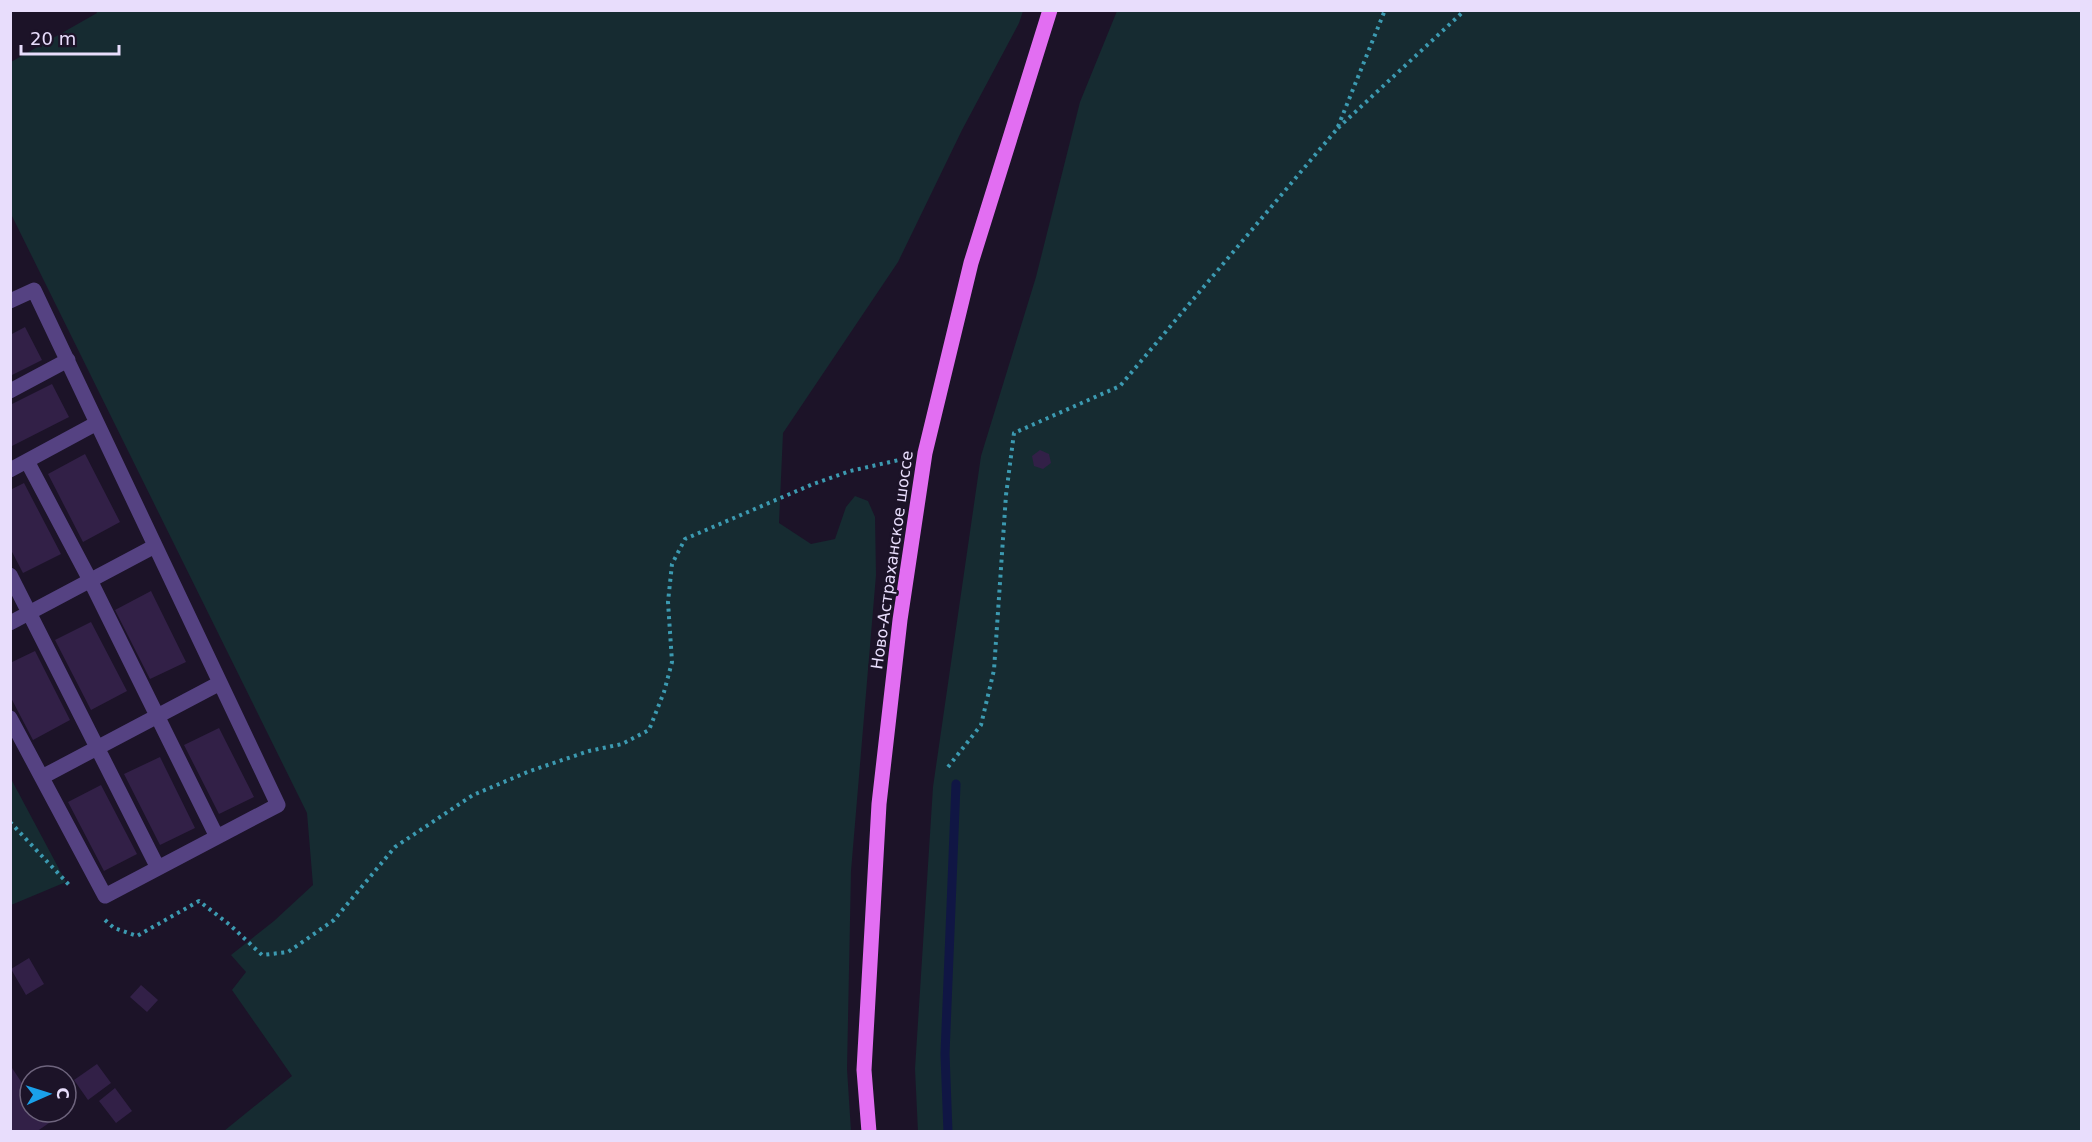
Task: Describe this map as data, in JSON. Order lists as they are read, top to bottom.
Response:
{
  "streets": {
    "main road": ["Ново-Астраханское шоссе"]
  },
  "scale_bar": "20 m",
  "north": "right"
}
